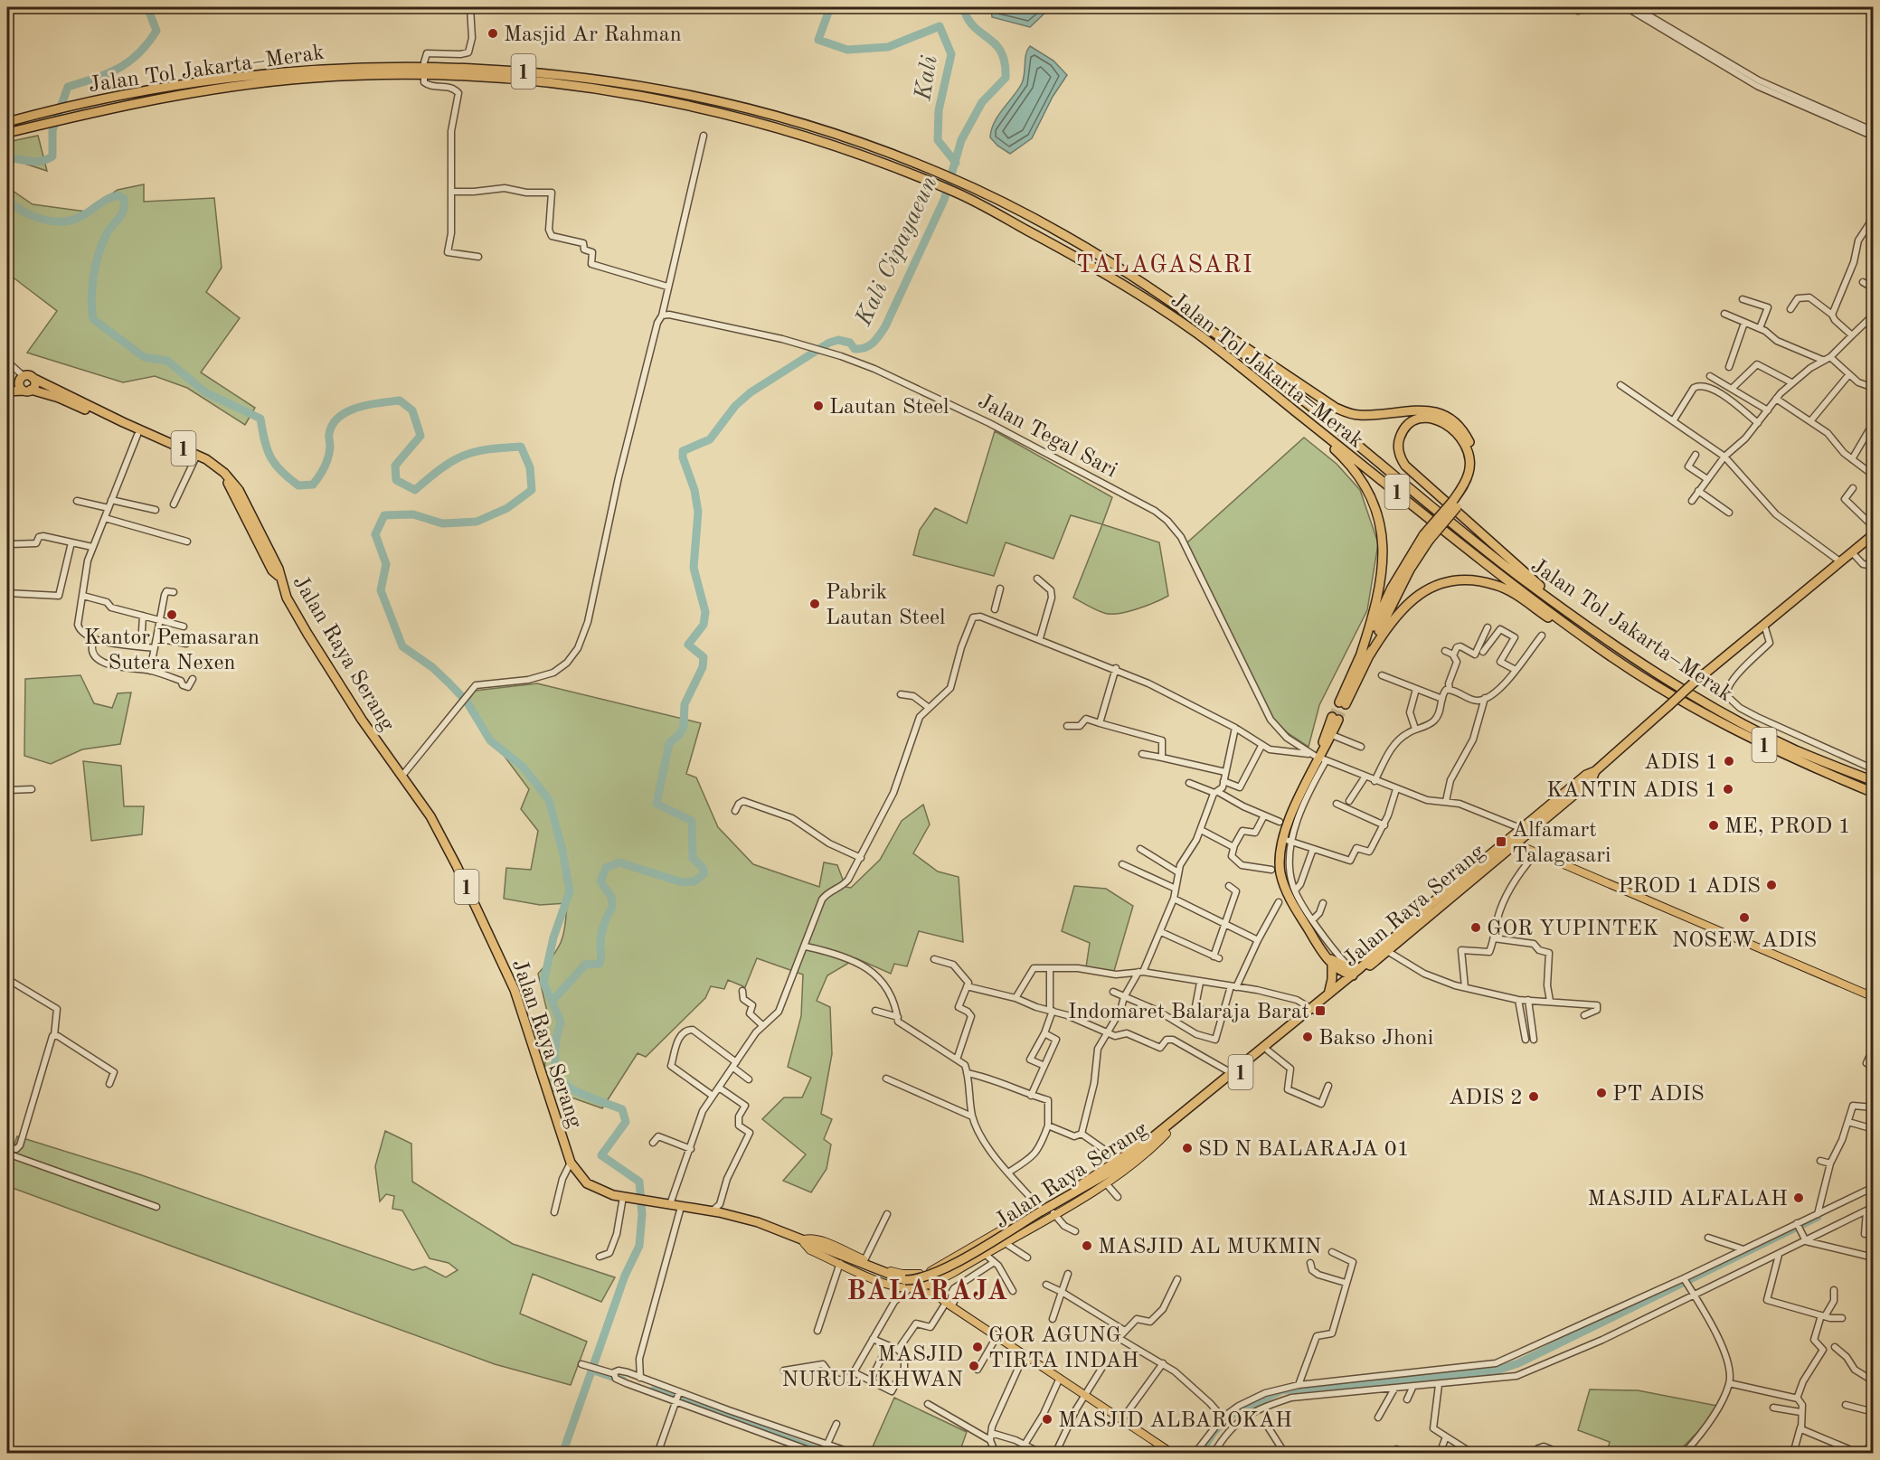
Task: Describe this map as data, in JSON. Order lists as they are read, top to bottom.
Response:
{
  "streets": {
    "highway": ["Jalan Tol Jakarta–Merak", "1", "Jalan Raya Serang"],
    "street": ["Jalan Tegal Sari"]
  },
  "districts": ["TALAGASARI", "BALARAJA"],
  "water": ["Kali", "Kali Cipayaeun"],
  "places": {
    "other": [
      "Masjid Ar Rahman",
      "Lautan Steel",
      "Pabrik Lautan Steel",
      "Kantor Pemasaran Sutera Nexen",
      "ADIS 1",
      "KANTIN ADIS 1",
      "ME, PROD 1",
      "PROD 1 ADIS",
      "NOSEW ADIS",
      "GOR YUPINTEK",
      "Bakso Jhoni",
      "PT ADIS",
      "ADIS 2",
      "SD N BALARAJA 01",
      "MASJID ALFALAH",
      "MASJID AL MUKMIN",
      "GOR AGUNG TIRTA INDAH",
      "MASJID NURUL IKHWAN",
      "MASJID ALBAROKAH"
    ],
    "transit": ["Alfamart Talagasari", "Indomaret Balaraja Barat"]
  }
}
